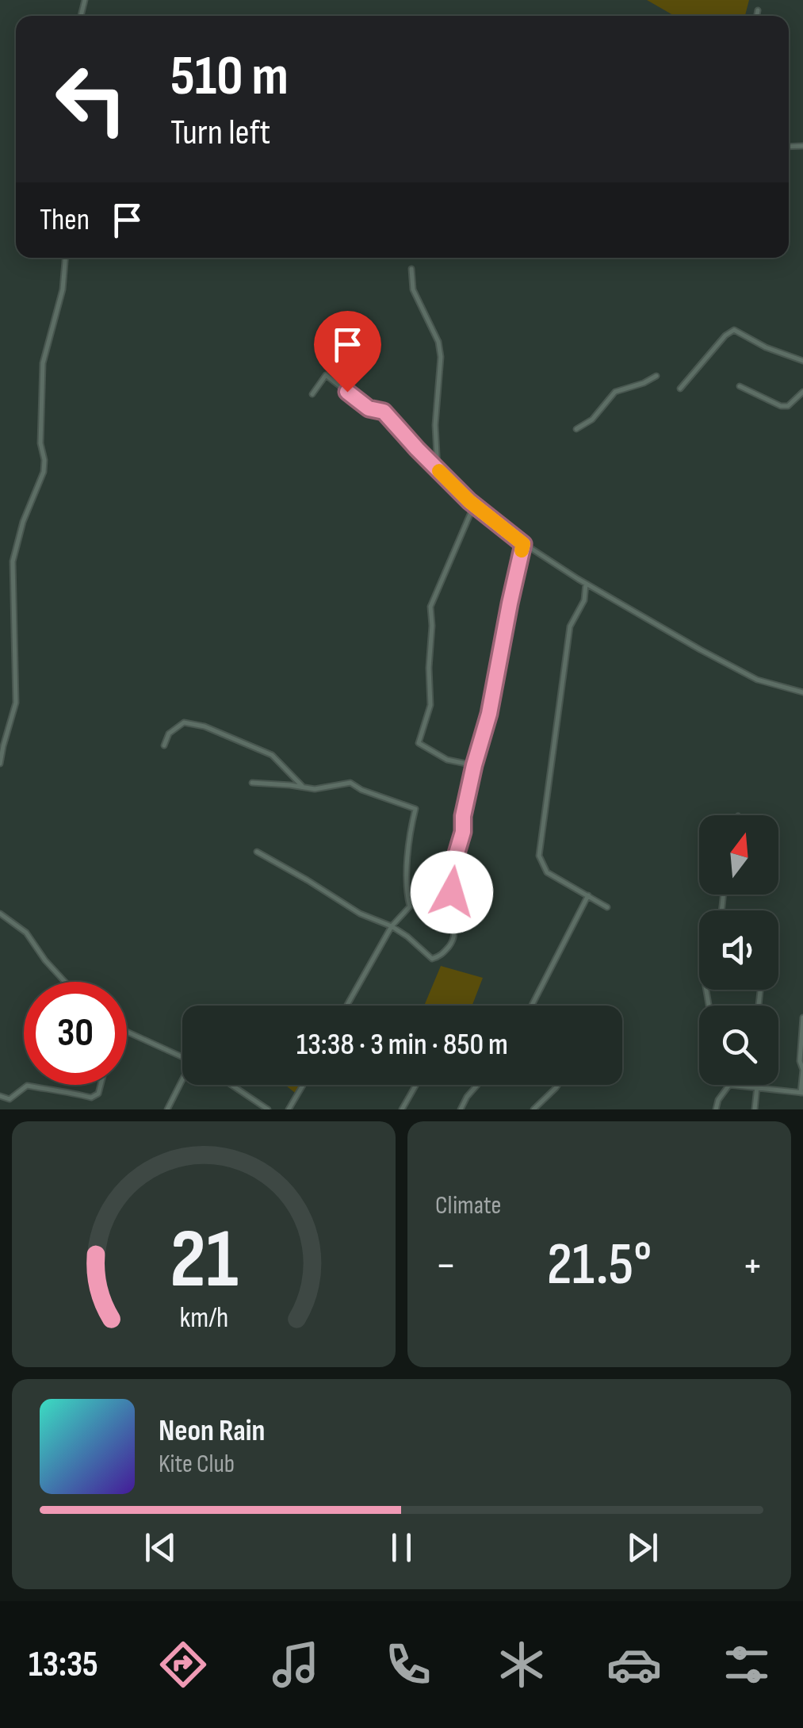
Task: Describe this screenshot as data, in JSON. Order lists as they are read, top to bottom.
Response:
{
  "north": "top",
  "page": {
    "turn": ["510 m", "Turn left"],
    "then": "Then",
    "limit": "30",
    "trip": "13:38 · 3 min · 850 m",
    "tile": "Climate",
    "heat": ["−", "21.5°", "+"],
    "song": ["Neon Rain", "Kite Club"],
    "tabs": "13:35",
    "gauge": ["21", "km/h"]
  }
}
